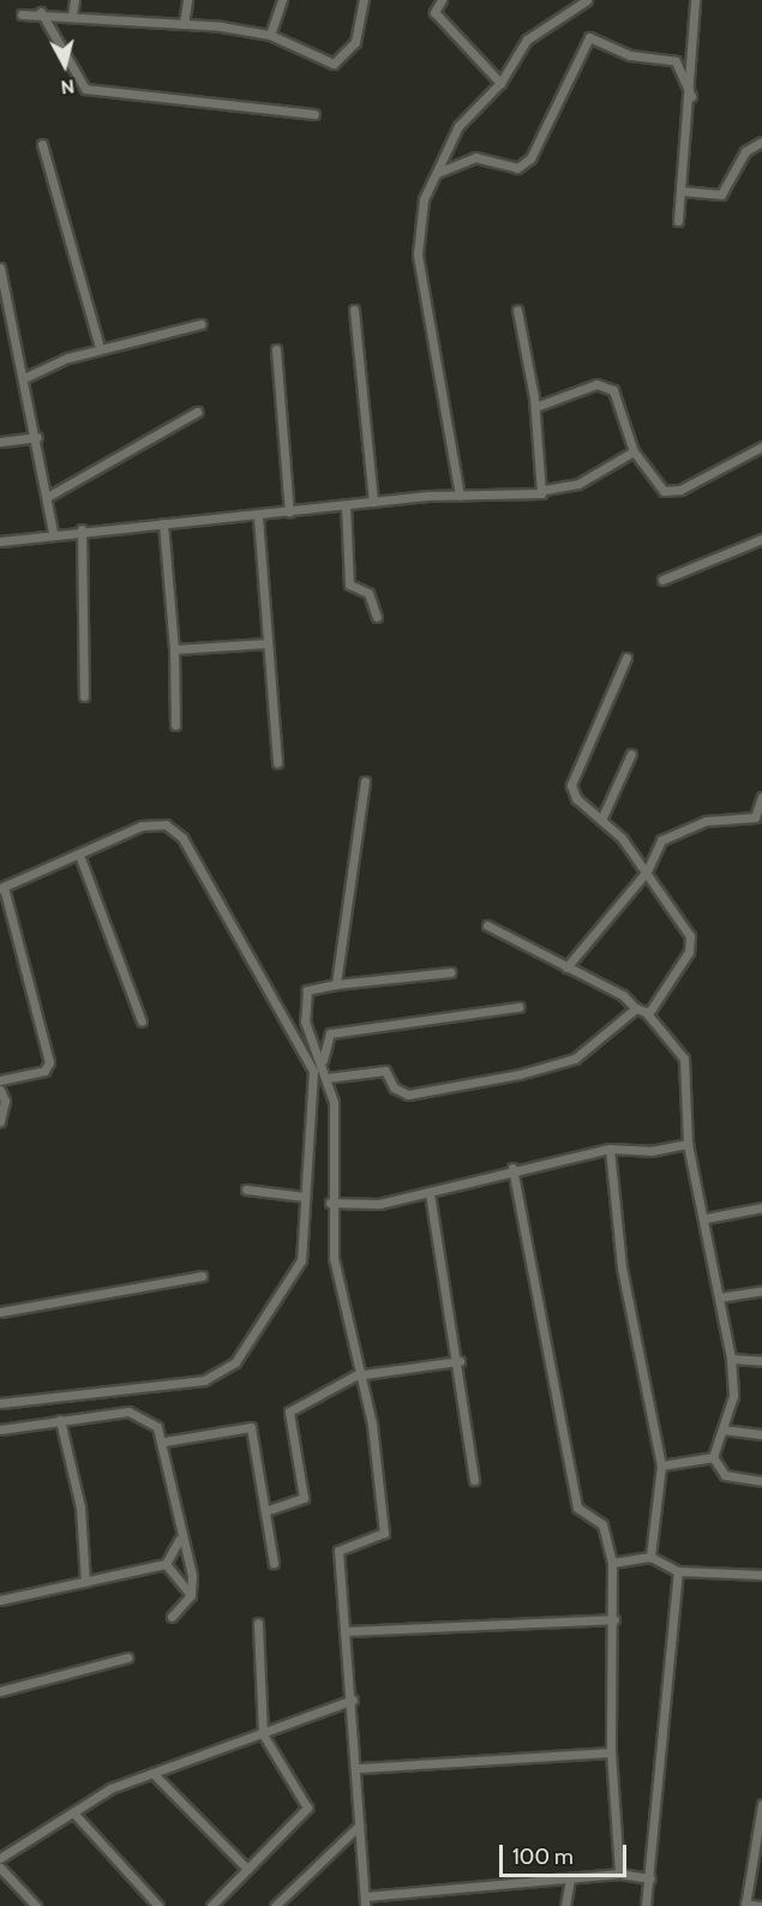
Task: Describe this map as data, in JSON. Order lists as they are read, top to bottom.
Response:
{
  "scale_bar": "100 m",
  "north": "bottom"
}
